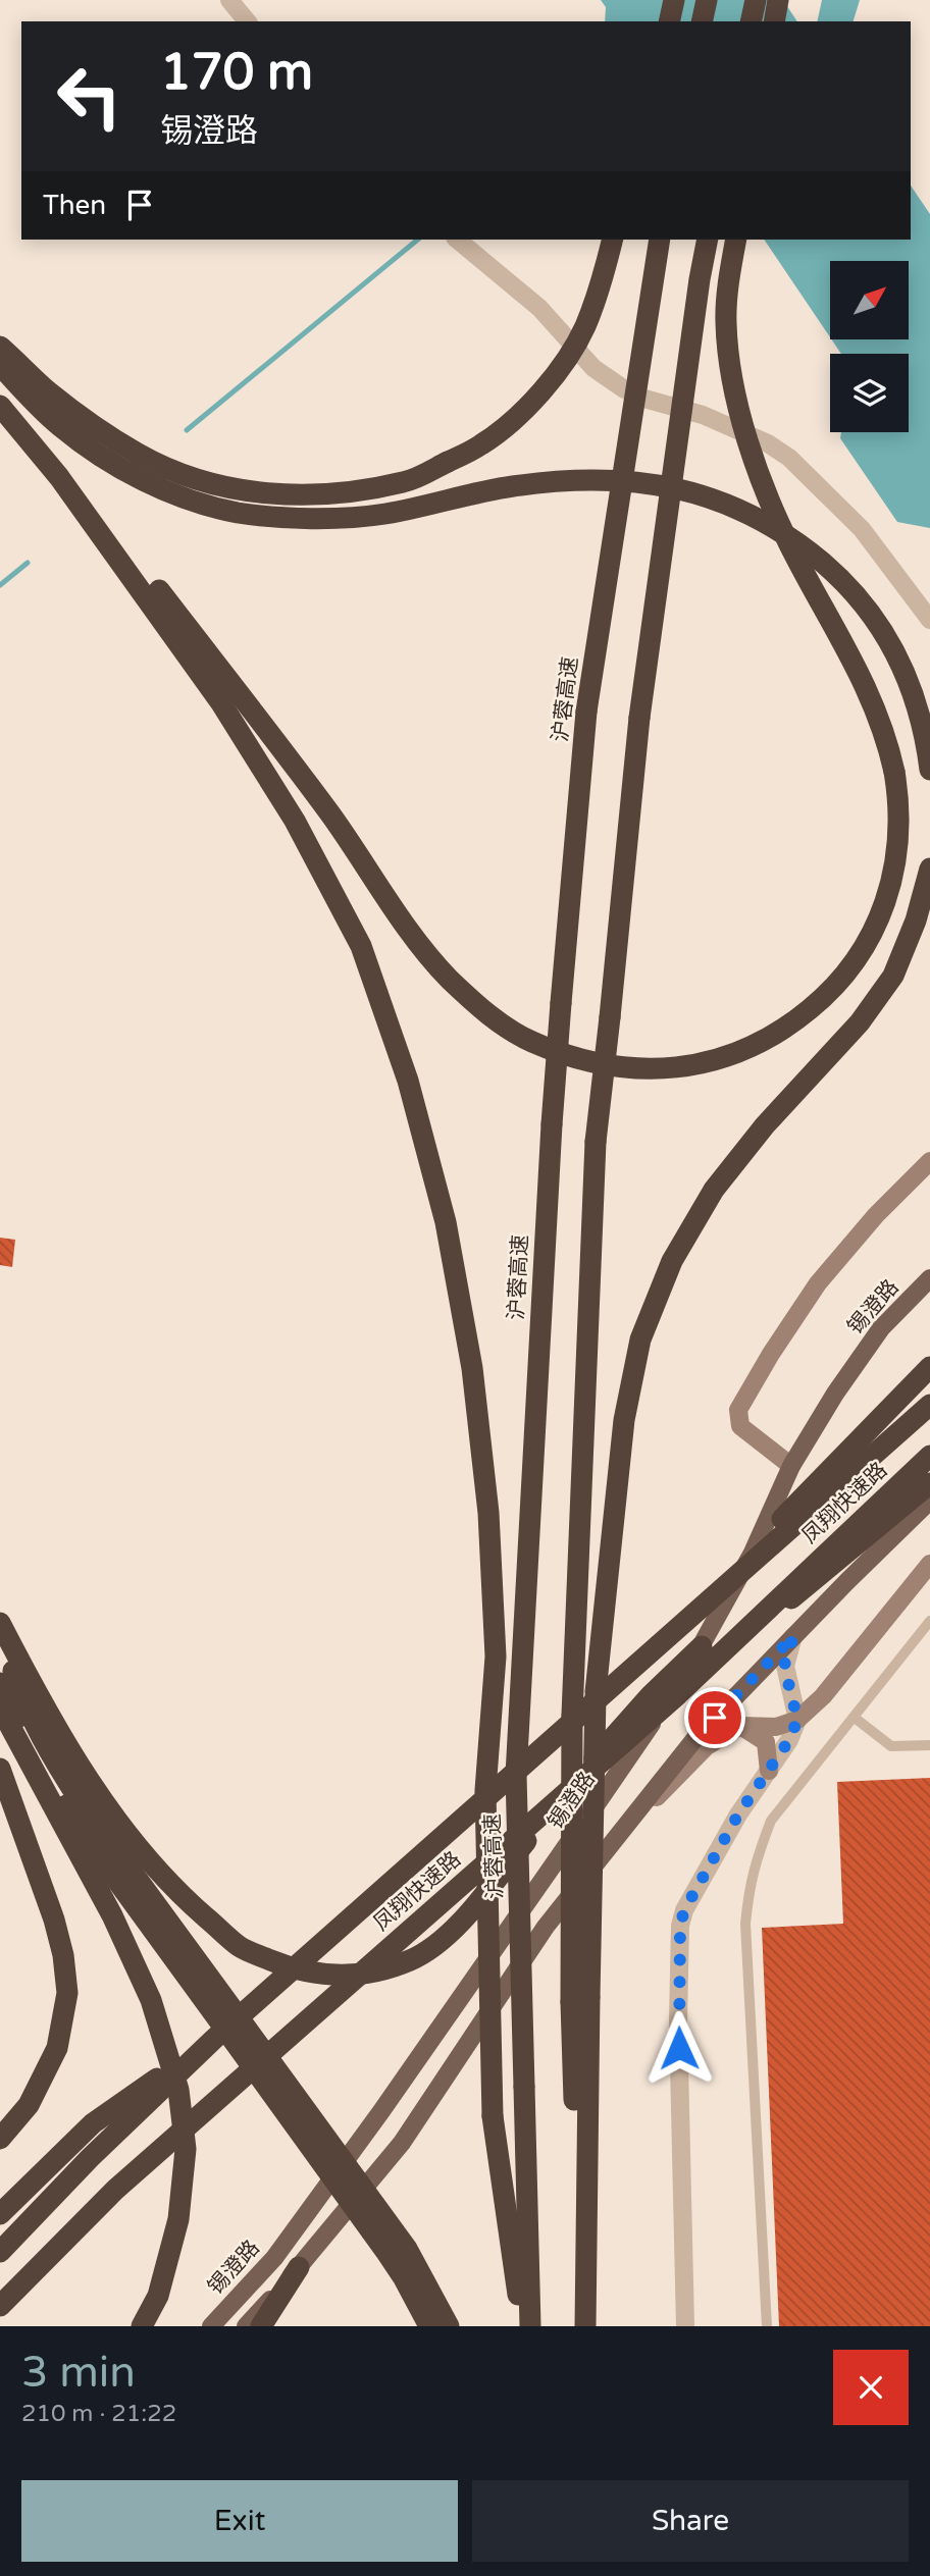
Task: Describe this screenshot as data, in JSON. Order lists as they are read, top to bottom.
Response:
{
  "streets": {
    "highway": ["沪蓉高速", "凤翔快速路"],
    "main road": ["锡澄路"]
  },
  "north": "top right",
  "page": {
    "turn": ["170 m", "锡澄路"],
    "then": "Then",
    "heading": ["3 min", "210 m · 21:22"],
    "buttons": ["Exit", "Share"]
  }
}
